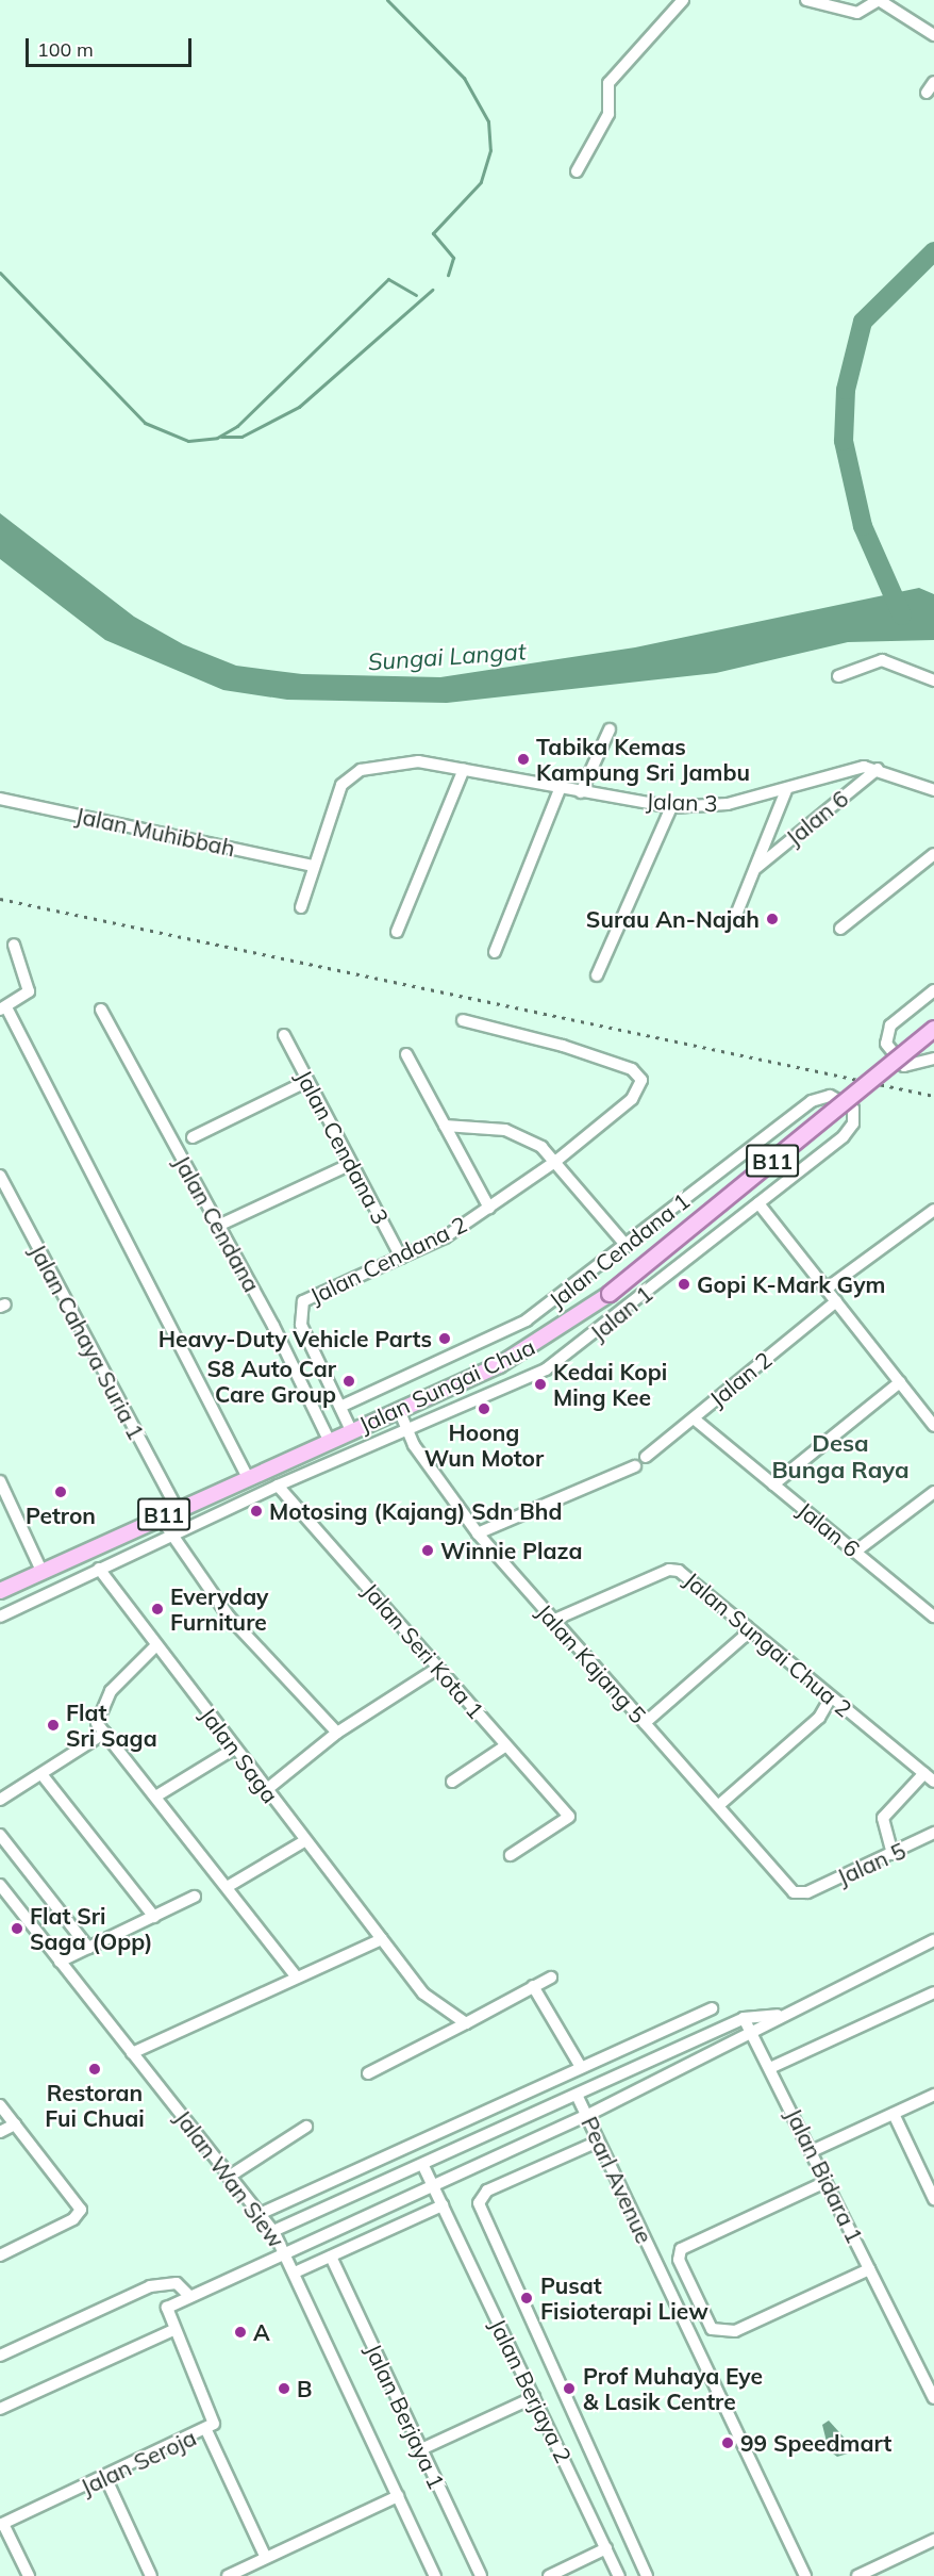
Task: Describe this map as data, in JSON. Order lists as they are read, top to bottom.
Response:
{
  "streets": {
    "main road": ["B11", "Jalan Sungai Chua"],
    "street": [
      "Jalan 3",
      "Jalan 6",
      "Jalan Muhibbah",
      "Jalan Cendana 3",
      "Jalan Cendana",
      "Jalan Cendana 1",
      "Jalan Cendana 2",
      "Jalan 1",
      "Jalan Cahaya Suria 1",
      "Jalan 2",
      "Jalan Sungai Chua 2",
      "Jalan Seri Kota 1",
      "Jalan Kajang 5",
      "Jalan Saga",
      "Jalan 5",
      "Jalan Bidara 1",
      "Jalan Wan Siew",
      "Pearl Avenue",
      "Jalan Berjaya 2",
      "Jalan Berjaya 1",
      "Jalan Seroja"
    ]
  },
  "crossings": [
    ["Jalan 3", "Jalan 6"],
    ["Jalan 3", "Jalan Muhibbah"],
    ["Jalan 6", "Jalan 2"],
    ["Jalan Cendana 3", "Jalan Cendana 2"],
    ["Jalan Cendana", "Jalan Sungai Chua"],
    ["Jalan Cendana 1", "Jalan Cendana 2"],
    ["Jalan Cendana 1", "Jalan 1"],
    ["Jalan 1", "Jalan Seri Kota 1"],
    ["Jalan 1", "Jalan Kajang 5"],
    ["Jalan 1", "Jalan Saga"],
    ["Jalan Cahaya Suria 1", "Jalan Sungai Chua"],
    ["Jalan Sungai Chua", "Jalan Kajang 5"],
    ["Jalan Sungai Chua 2", "Jalan Kajang 5"],
    ["Jalan Kajang 5", "Jalan 5"],
    ["Jalan Bidara 1", "Jalan Seroja"],
    ["Jalan Wan Siew", "Jalan Seroja"],
    ["Pearl Avenue", "Jalan Seroja"],
    ["Jalan Berjaya 2", "Jalan Seroja"]
  ],
  "districts": ["Desa Bunga Raya"],
  "water": ["Sungai Langat"],
  "places": [
    "Tabika Kemas Kampung Sri Jambu",
    "Surau An-Najah",
    "Gopi K-Mark Gym",
    "Heavy-Duty Vehicle Parts",
    "S8 Auto Car Care Group",
    "Kedai Kopi Ming Kee",
    "Hoong Wun Motor",
    "Petron",
    "Motosing (Kajang) Sdn Bhd",
    "Winnie Plaza",
    "Everyday Furniture",
    "Flat Sri Saga",
    "Flat Sri Saga (Opp)",
    "Restoran Fui Chuai",
    "Pusat Fisioterapi Liew",
    "A",
    "B",
    "Prof Muhaya Eye & Lasik Centre",
    "99 Speedmart"
  ],
  "scale_bar": "100 m"
}
